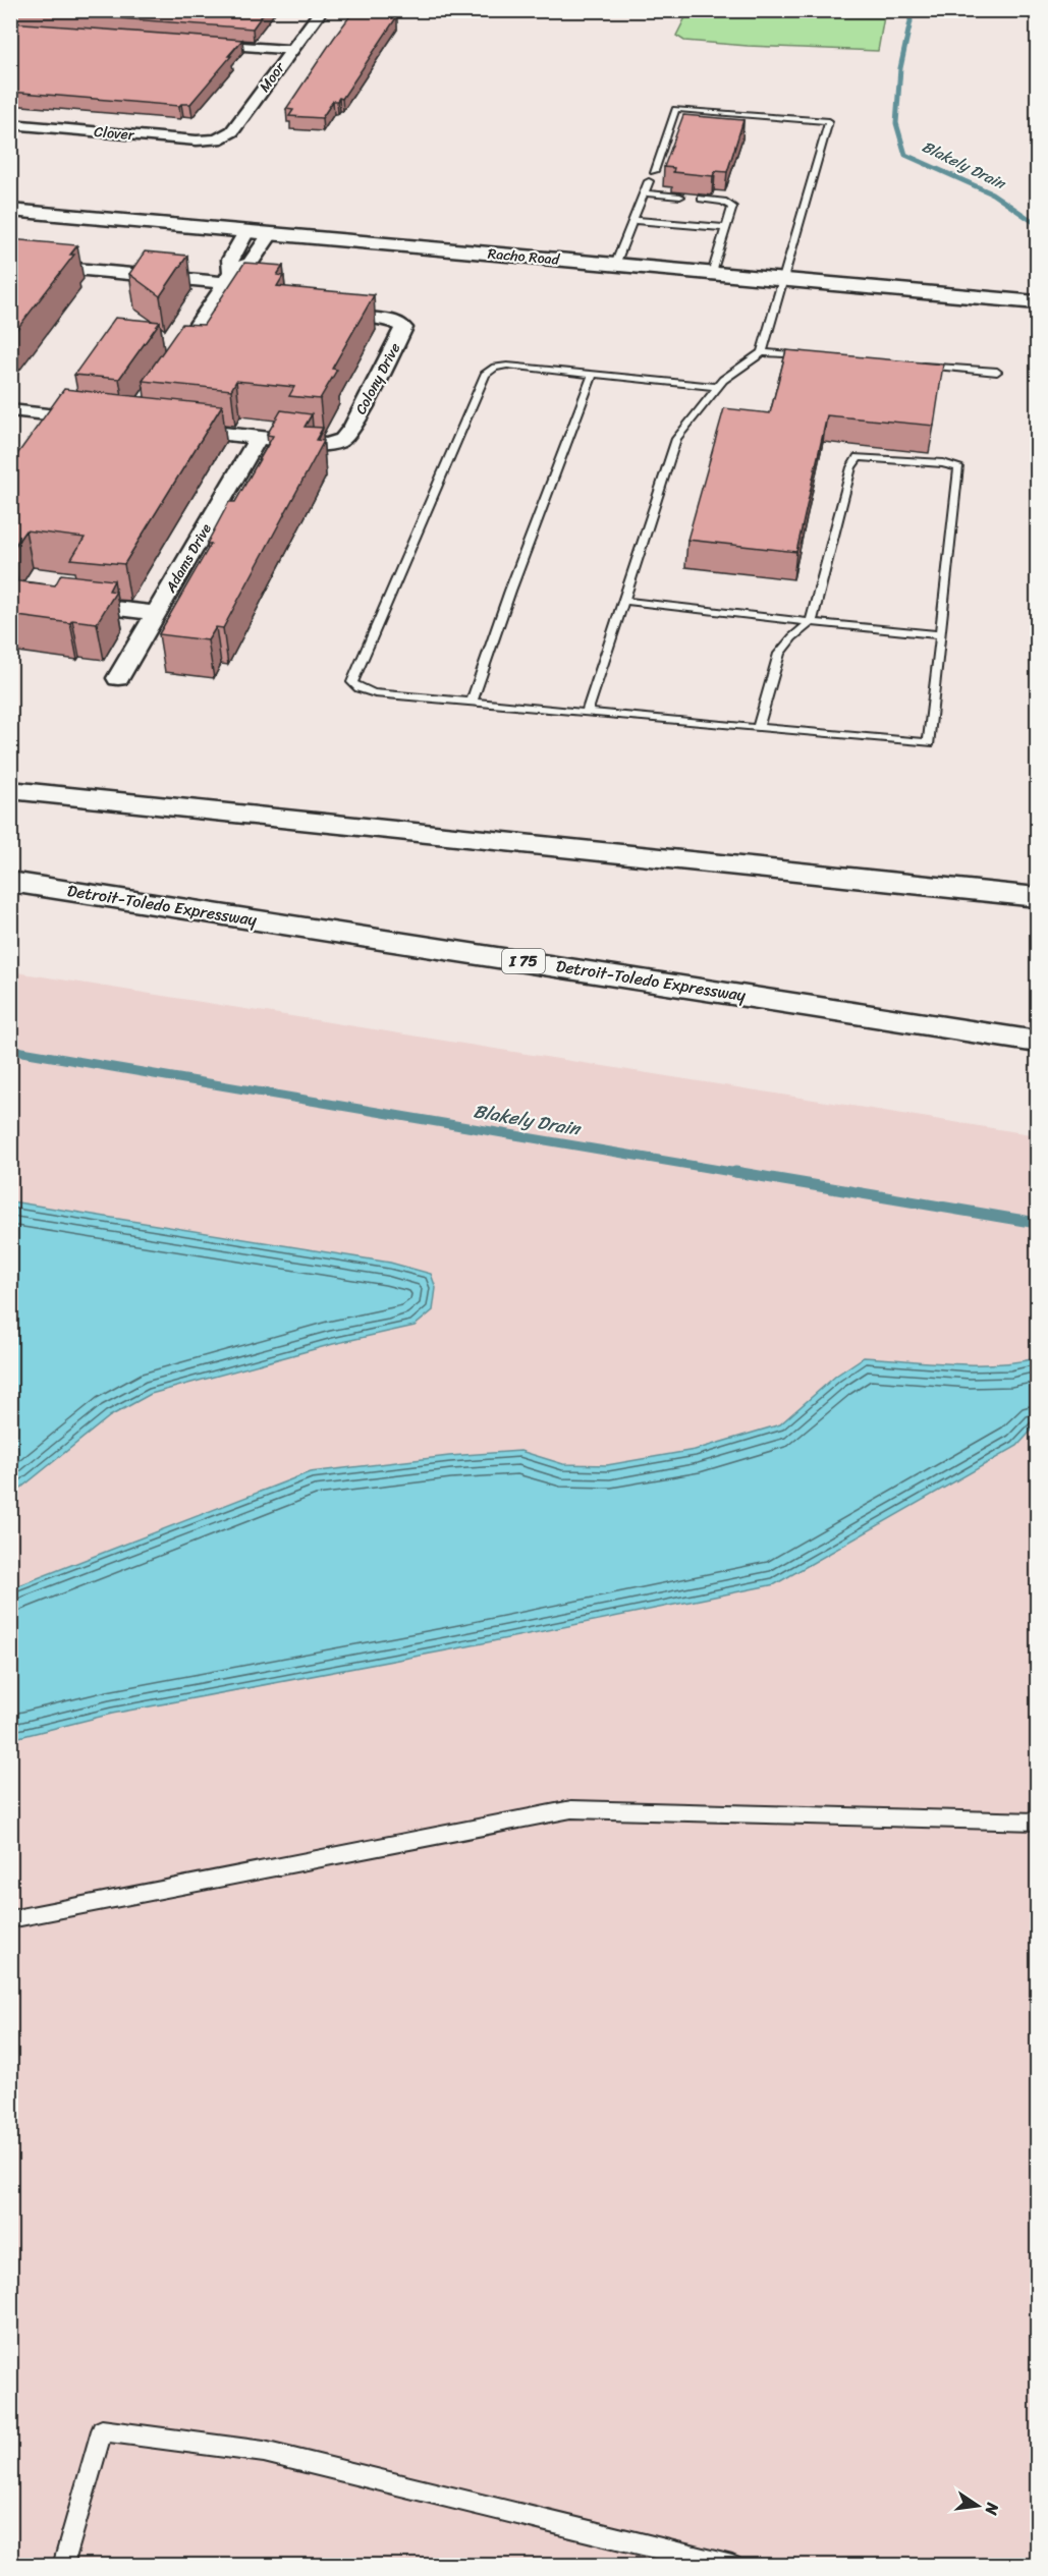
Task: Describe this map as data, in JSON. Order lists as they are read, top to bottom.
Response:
{
  "streets": {
    "main road": ["Racho Road", "Detroit-Toledo Expressway", "I 75"],
    "street": [
      "Moor",
      "Clover",
      "Colony Drive",
      "Adams Drive"
    ]
  },
  "crossings": [
    ["Moor", "Clover"],
    ["Colony Drive", "Adams Drive"]
  ],
  "water": ["Blakely Drain"],
  "north": "right"
}
